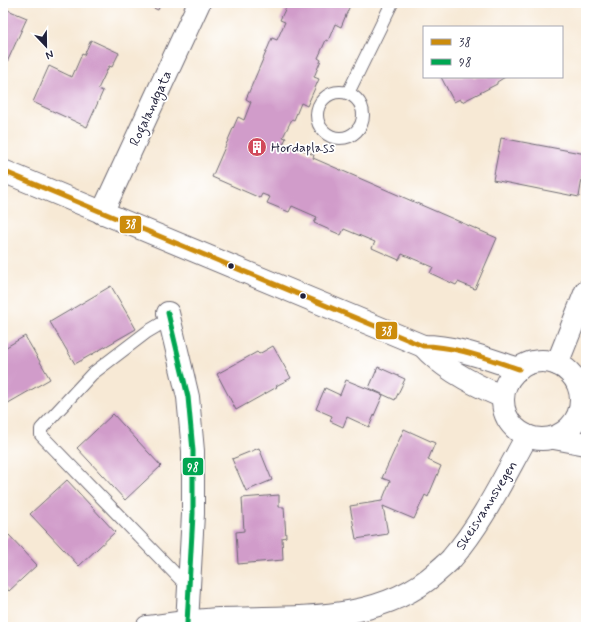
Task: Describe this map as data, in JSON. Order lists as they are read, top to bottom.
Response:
{
  "streets": {
    "street": ["Rogalandgata", "Skeisvannsvegen"]
  },
  "places": {
    "building": ["Hordaplass"]
  },
  "lines": ["transit line 38", "transit line 98"],
  "legend": ["38", "98"],
  "north": "bottom"
}
